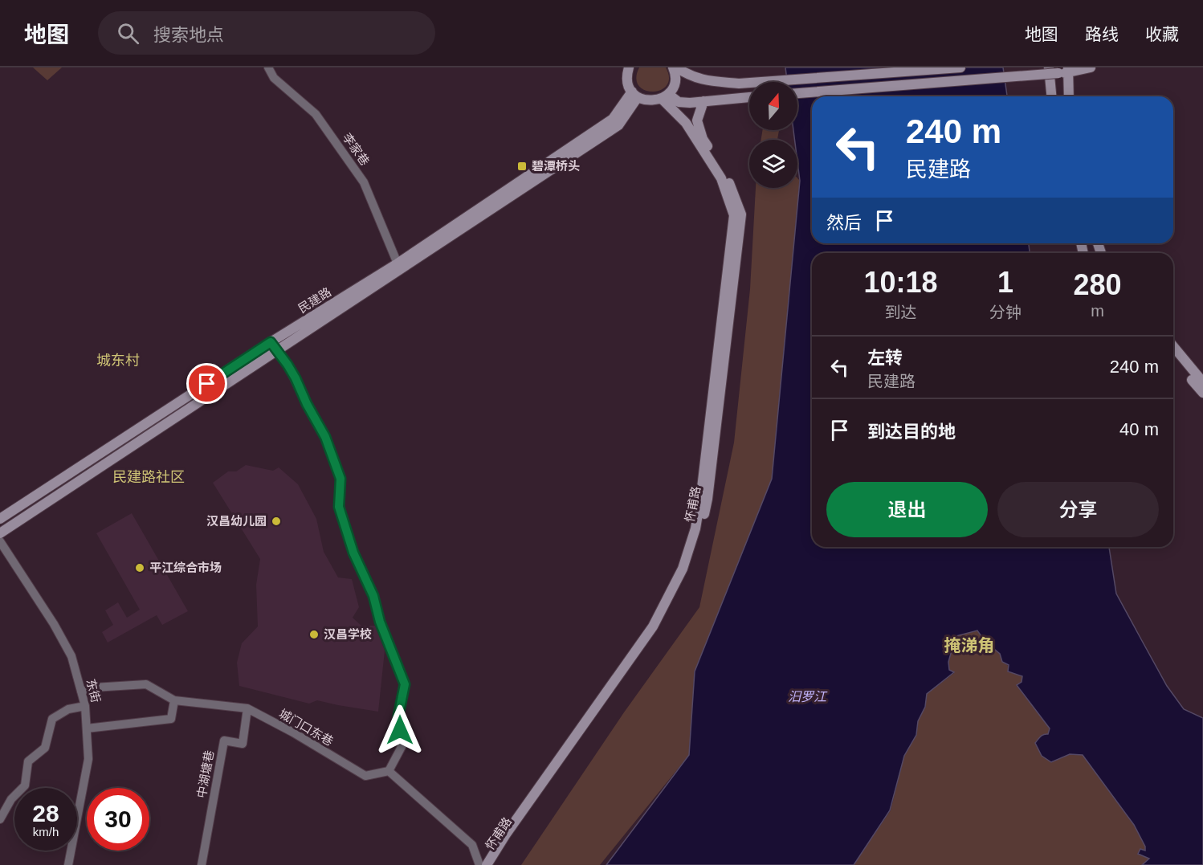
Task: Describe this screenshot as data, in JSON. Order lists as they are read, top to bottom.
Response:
{
  "streets": {
    "main road": ["民建路", "怀甫路"],
    "street": [
      "李家巷",
      "东街",
      "城门口东巷",
      "中湖塘巷"
    ]
  },
  "crossings": [
    ["李家巷", "民建路"],
    ["东街", "城门口东巷"],
    ["城门口东巷", "中湖塘巷"]
  ],
  "districts": ["城东村", "民建路社区", "掩涕角"],
  "water": ["汨罗江"],
  "places": {
    "transit": ["碧潭桥头"],
    "other": ["汉昌幼儿园", "平江综合市场", "汉昌学校"]
  },
  "north": "top",
  "page": {
    "header": "地图",
    "search": "搜索地点",
    "nav": ["地图", "路线", "收藏"],
    "turn": ["240 m", "民建路"],
    "then": "然后",
    "eta": [
      "10:18",
      "到达",
      "1",
      "分钟",
      "280",
      "m"
    ],
    "list": [
      {
        "name": "左转",
        "note": "民建路",
        "value": "240 m"
      },
      {
        "name": "到达目的地",
        "value": "40 m"
      }
    ],
    "buttons": ["退出", "分享"],
    "speed": "28 km/h",
    "limit": "30"
  }
}
